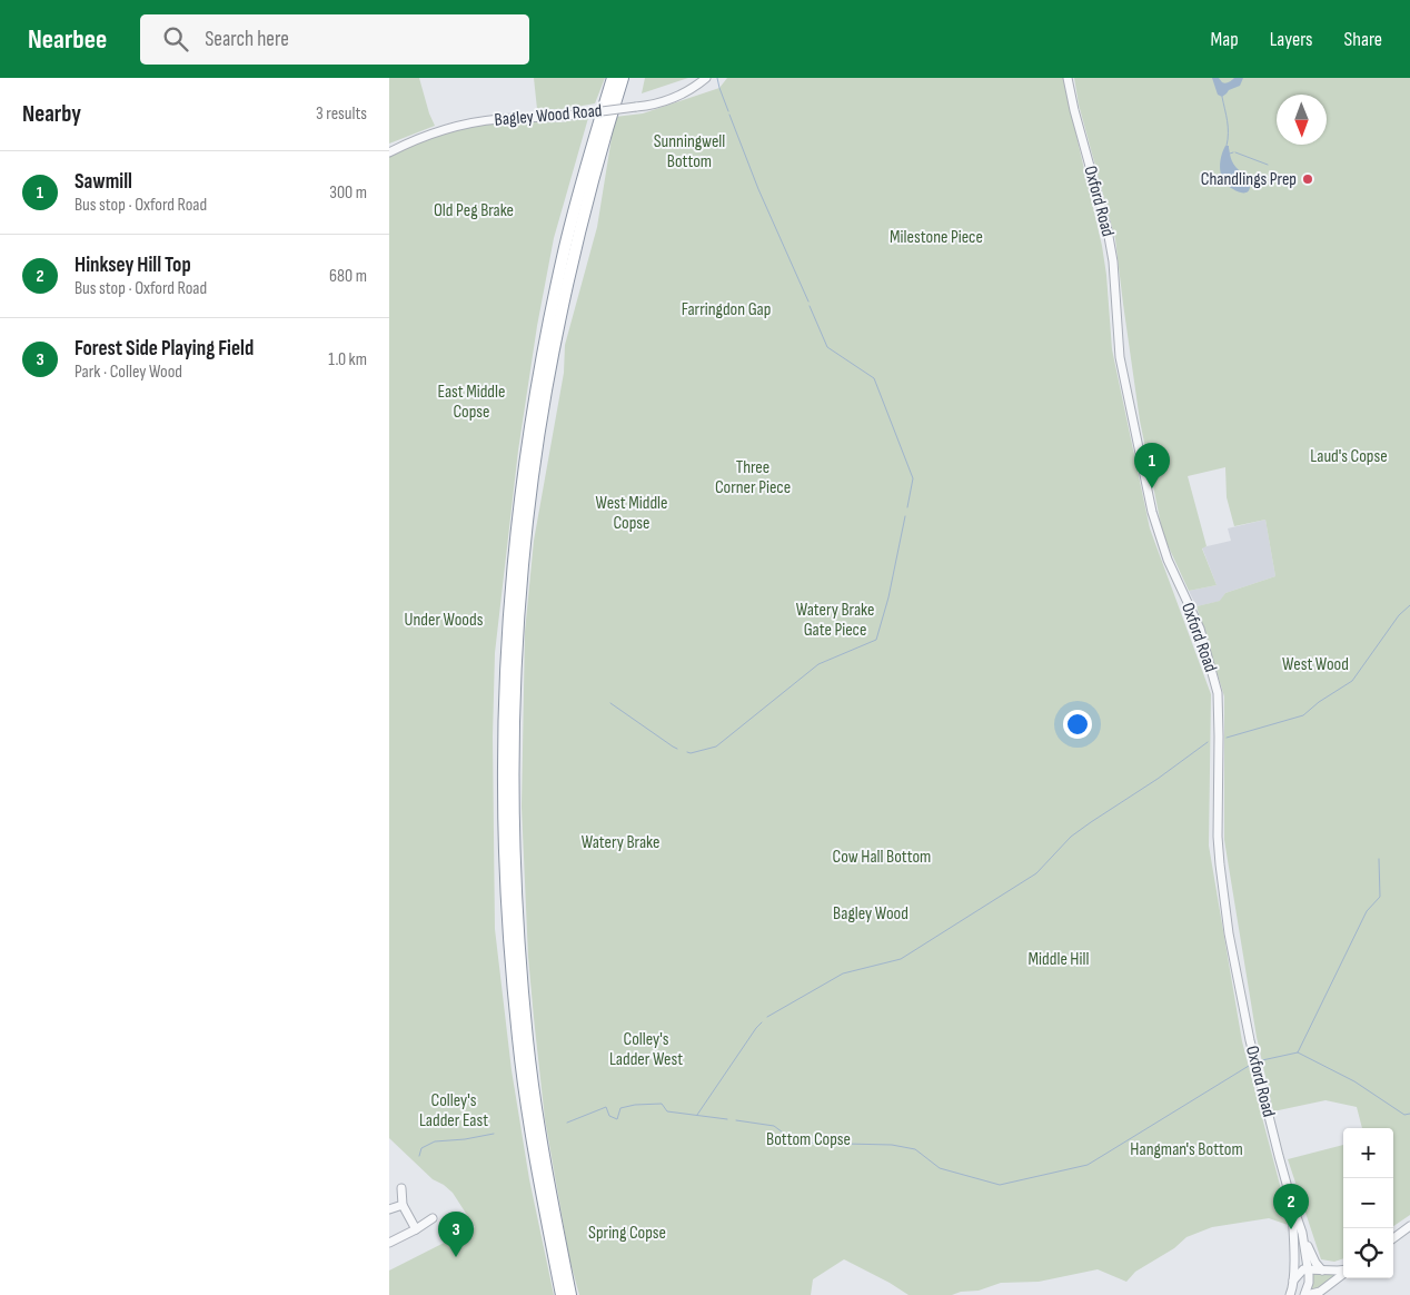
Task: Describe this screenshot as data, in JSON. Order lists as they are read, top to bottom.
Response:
{
  "streets": {
    "street": ["Bagley Wood Road", "Oxford Road"]
  },
  "parks": [
    "Sunningwell Bottom",
    "Old Peg Brake",
    "Milestone Piece",
    "Farringdon Gap",
    "East Middle Copse",
    "Laud's Copse",
    "Three Corner Piece",
    "West Middle Copse",
    "Watery Brake Gate Piece",
    "Under Woods",
    "West Wood",
    "Watery Brake",
    "Cow Hall Bottom",
    "Bagley Wood",
    "Middle Hill",
    "Colley's Ladder West",
    "Colley's Ladder East",
    "Bottom Copse",
    "Hangman's Bottom",
    "Spring Copse"
  ],
  "places": ["Chandlings Prep"],
  "north": "bottom",
  "page": {
    "header": "Nearbee",
    "search": "Search here",
    "nav": ["Map", "Layers", "Share"],
    "heading": ["Nearby", "3 results"],
    "list": [
      {
        "mark": "1",
        "name": "Sawmill",
        "note": "Bus stop · Oxford Road",
        "value": "300 m"
      },
      {
        "mark": "2",
        "name": "Hinksey Hill Top",
        "note": "Bus stop · Oxford Road",
        "value": "680 m"
      },
      {
        "mark": "3",
        "name": "Forest Side Playing Field",
        "note": "Park · Colley Wood",
        "value": "1.0 km"
      }
    ],
    "pins": ["1", "2", "3"],
    "map_buttons": ["+", "−"]
  }
}
